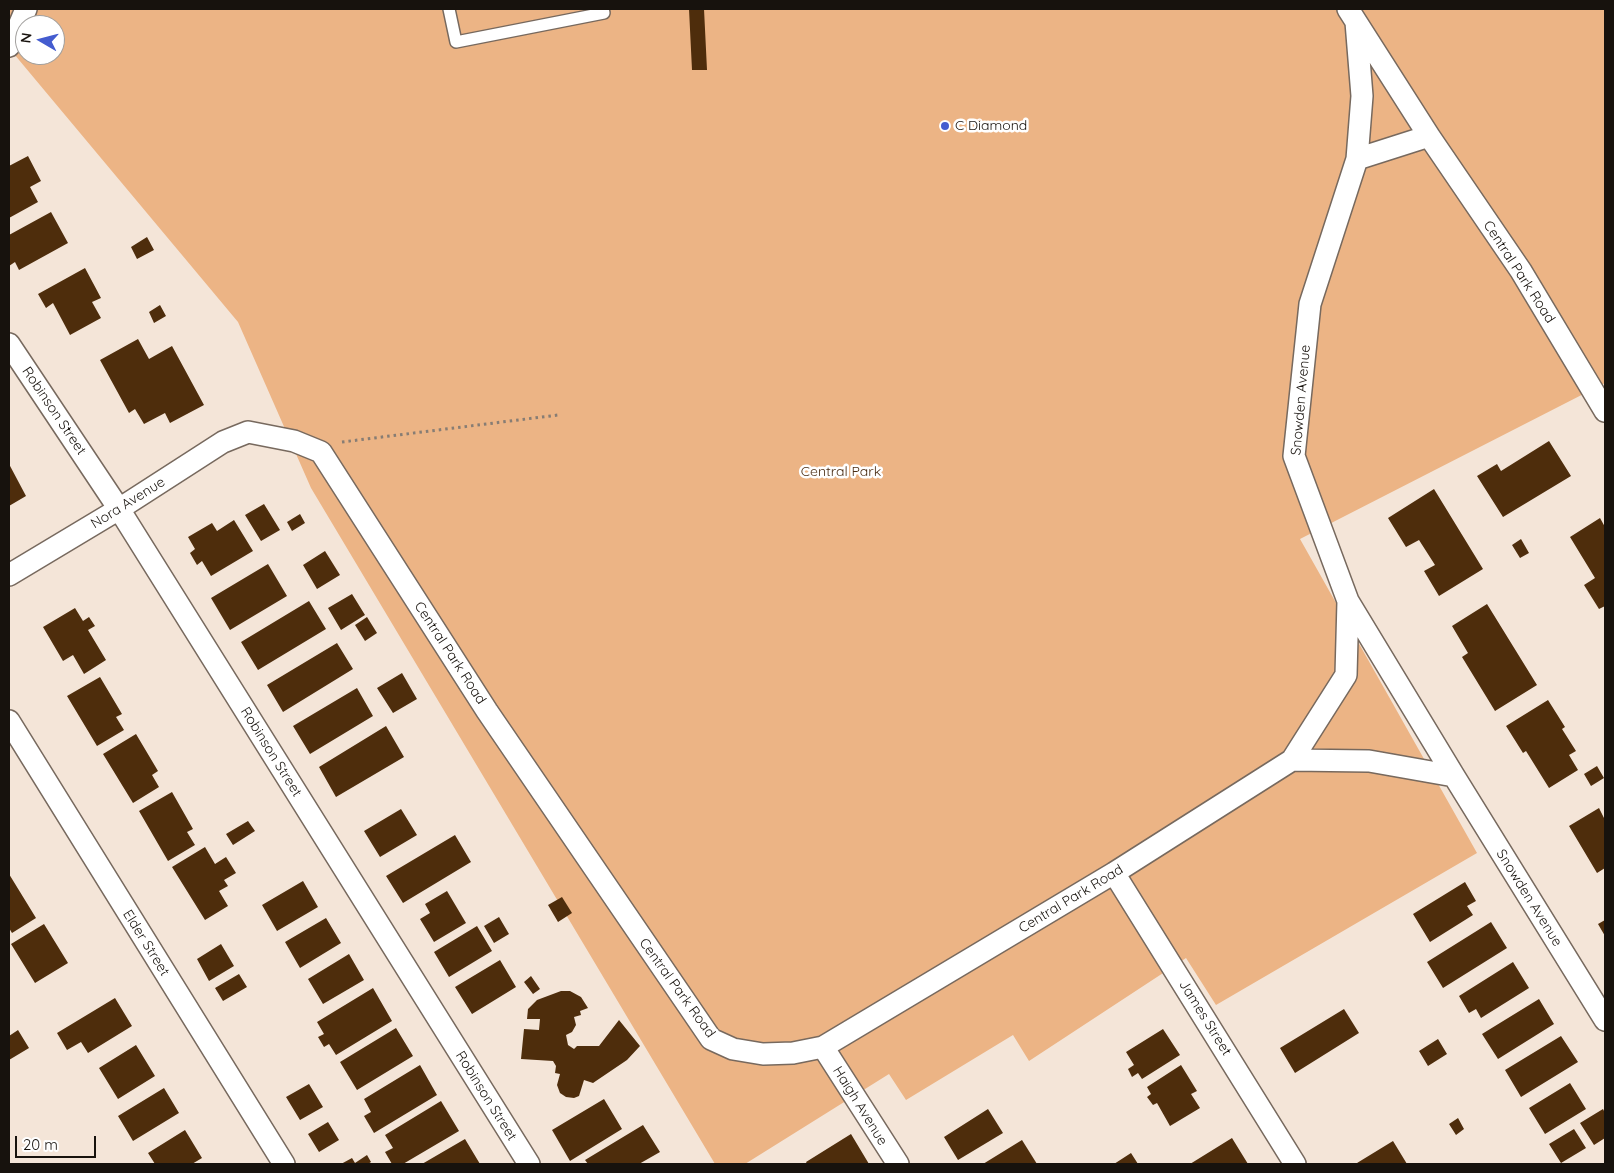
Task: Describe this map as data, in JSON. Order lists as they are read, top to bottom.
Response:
{
  "streets": {
    "street": [
      "Central Park Road",
      "Snowden Avenue",
      "Robinson Street",
      "Nora Avenue",
      "Elder Street",
      "James Street",
      "Haigh Avenue"
    ]
  },
  "crossings": [
    ["Central Park Road", "Snowden Avenue"],
    ["Central Park Road", "Nora Avenue"],
    ["Central Park Road", "James Street"],
    ["Central Park Road", "Haigh Avenue"],
    ["Robinson Street", "Nora Avenue"]
  ],
  "parks": ["Central Park"],
  "places": ["C Diamond"],
  "scale_bar": "20 m",
  "north": "left"
}
